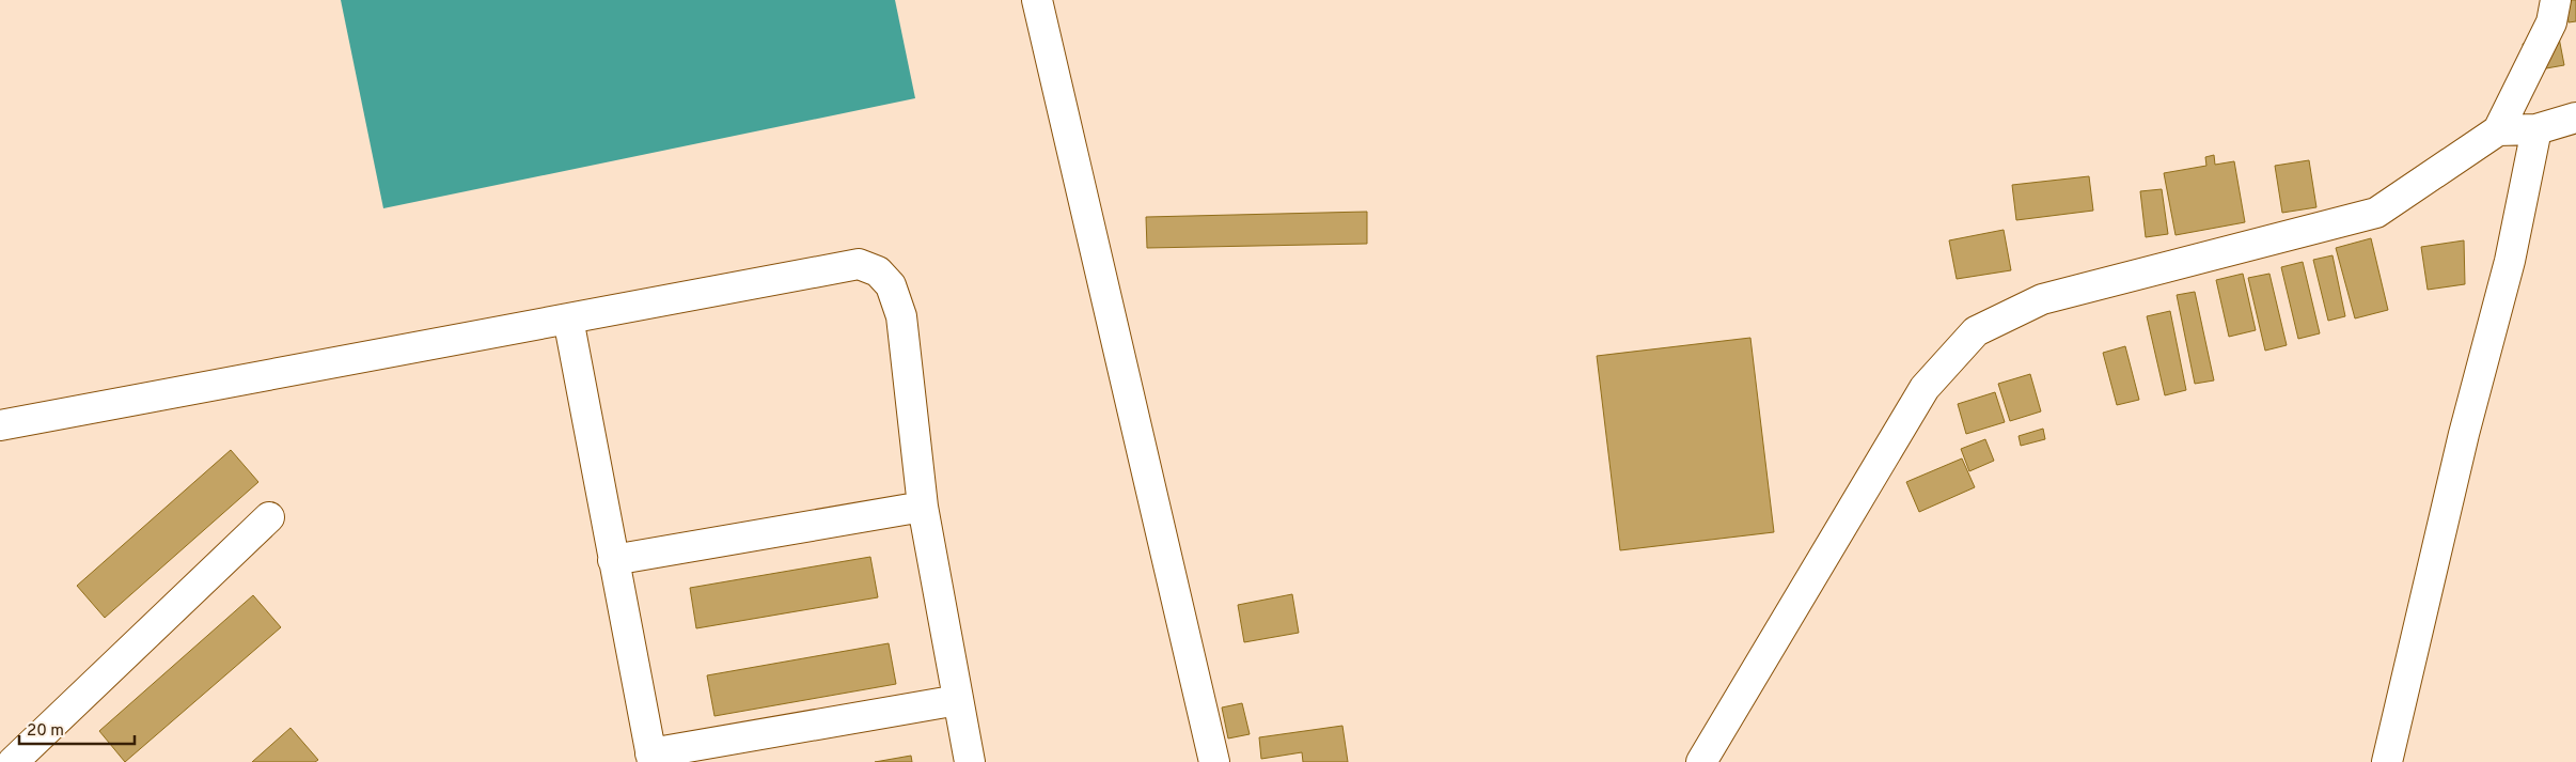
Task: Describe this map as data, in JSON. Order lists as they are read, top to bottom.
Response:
{
  "scale_bar": "20 m"
}
